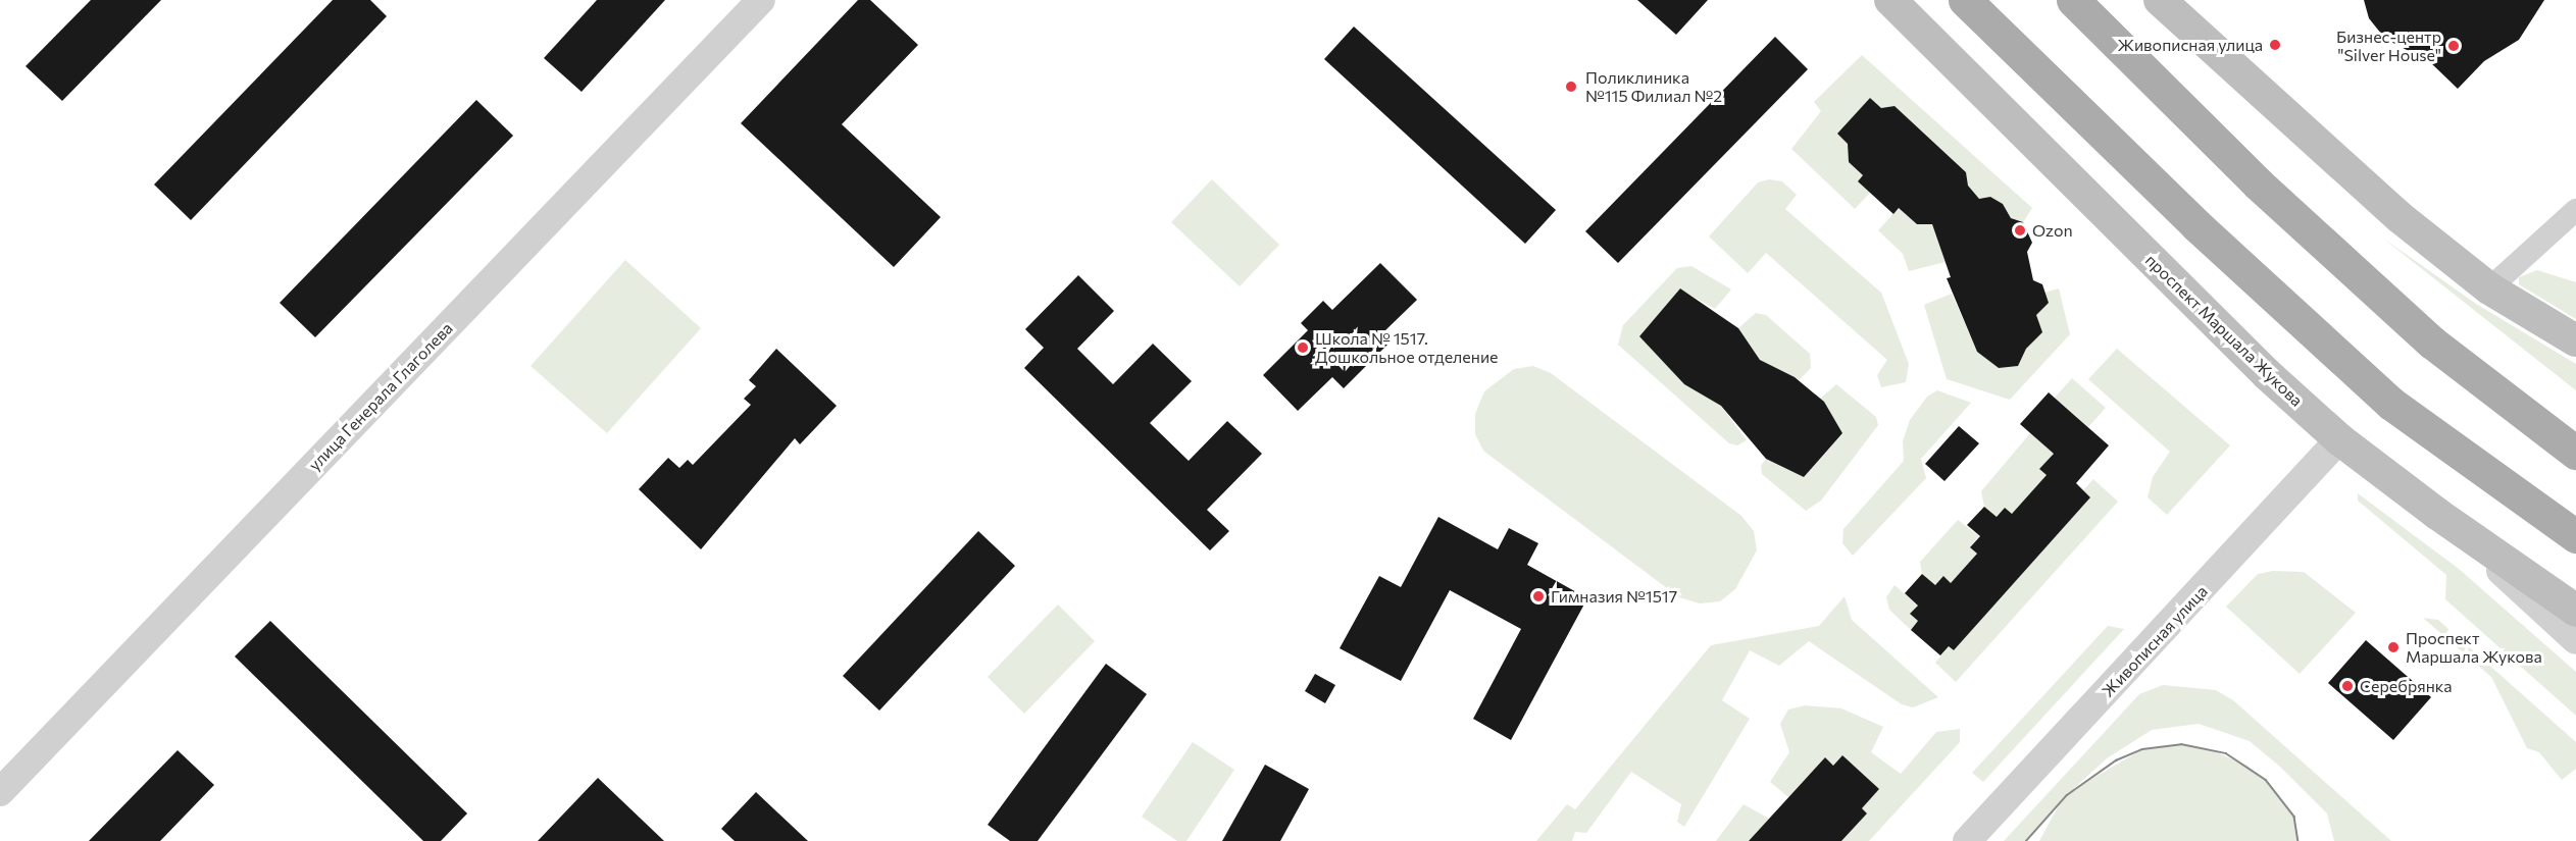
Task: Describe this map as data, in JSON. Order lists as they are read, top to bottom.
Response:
{
  "streets": {
    "main road": ["проспект Маршала Жукова"],
    "street": ["улица Генерала Глаголева", "Живописная улица"]
  },
  "crossings": [
    ["проспект Маршала Жукова", "Живописная улица"]
  ],
  "places": [
    "Живописная улица",
    "Бизнес-центр \"Silver House\"",
    "Поликлиника №115 Филиал №2",
    "Ozon",
    "Школа № 1517. Дошкольное отделение",
    "Гимназия №1517",
    "Проспект Маршала Жукова",
    "Серебрянка"
  ]
}
